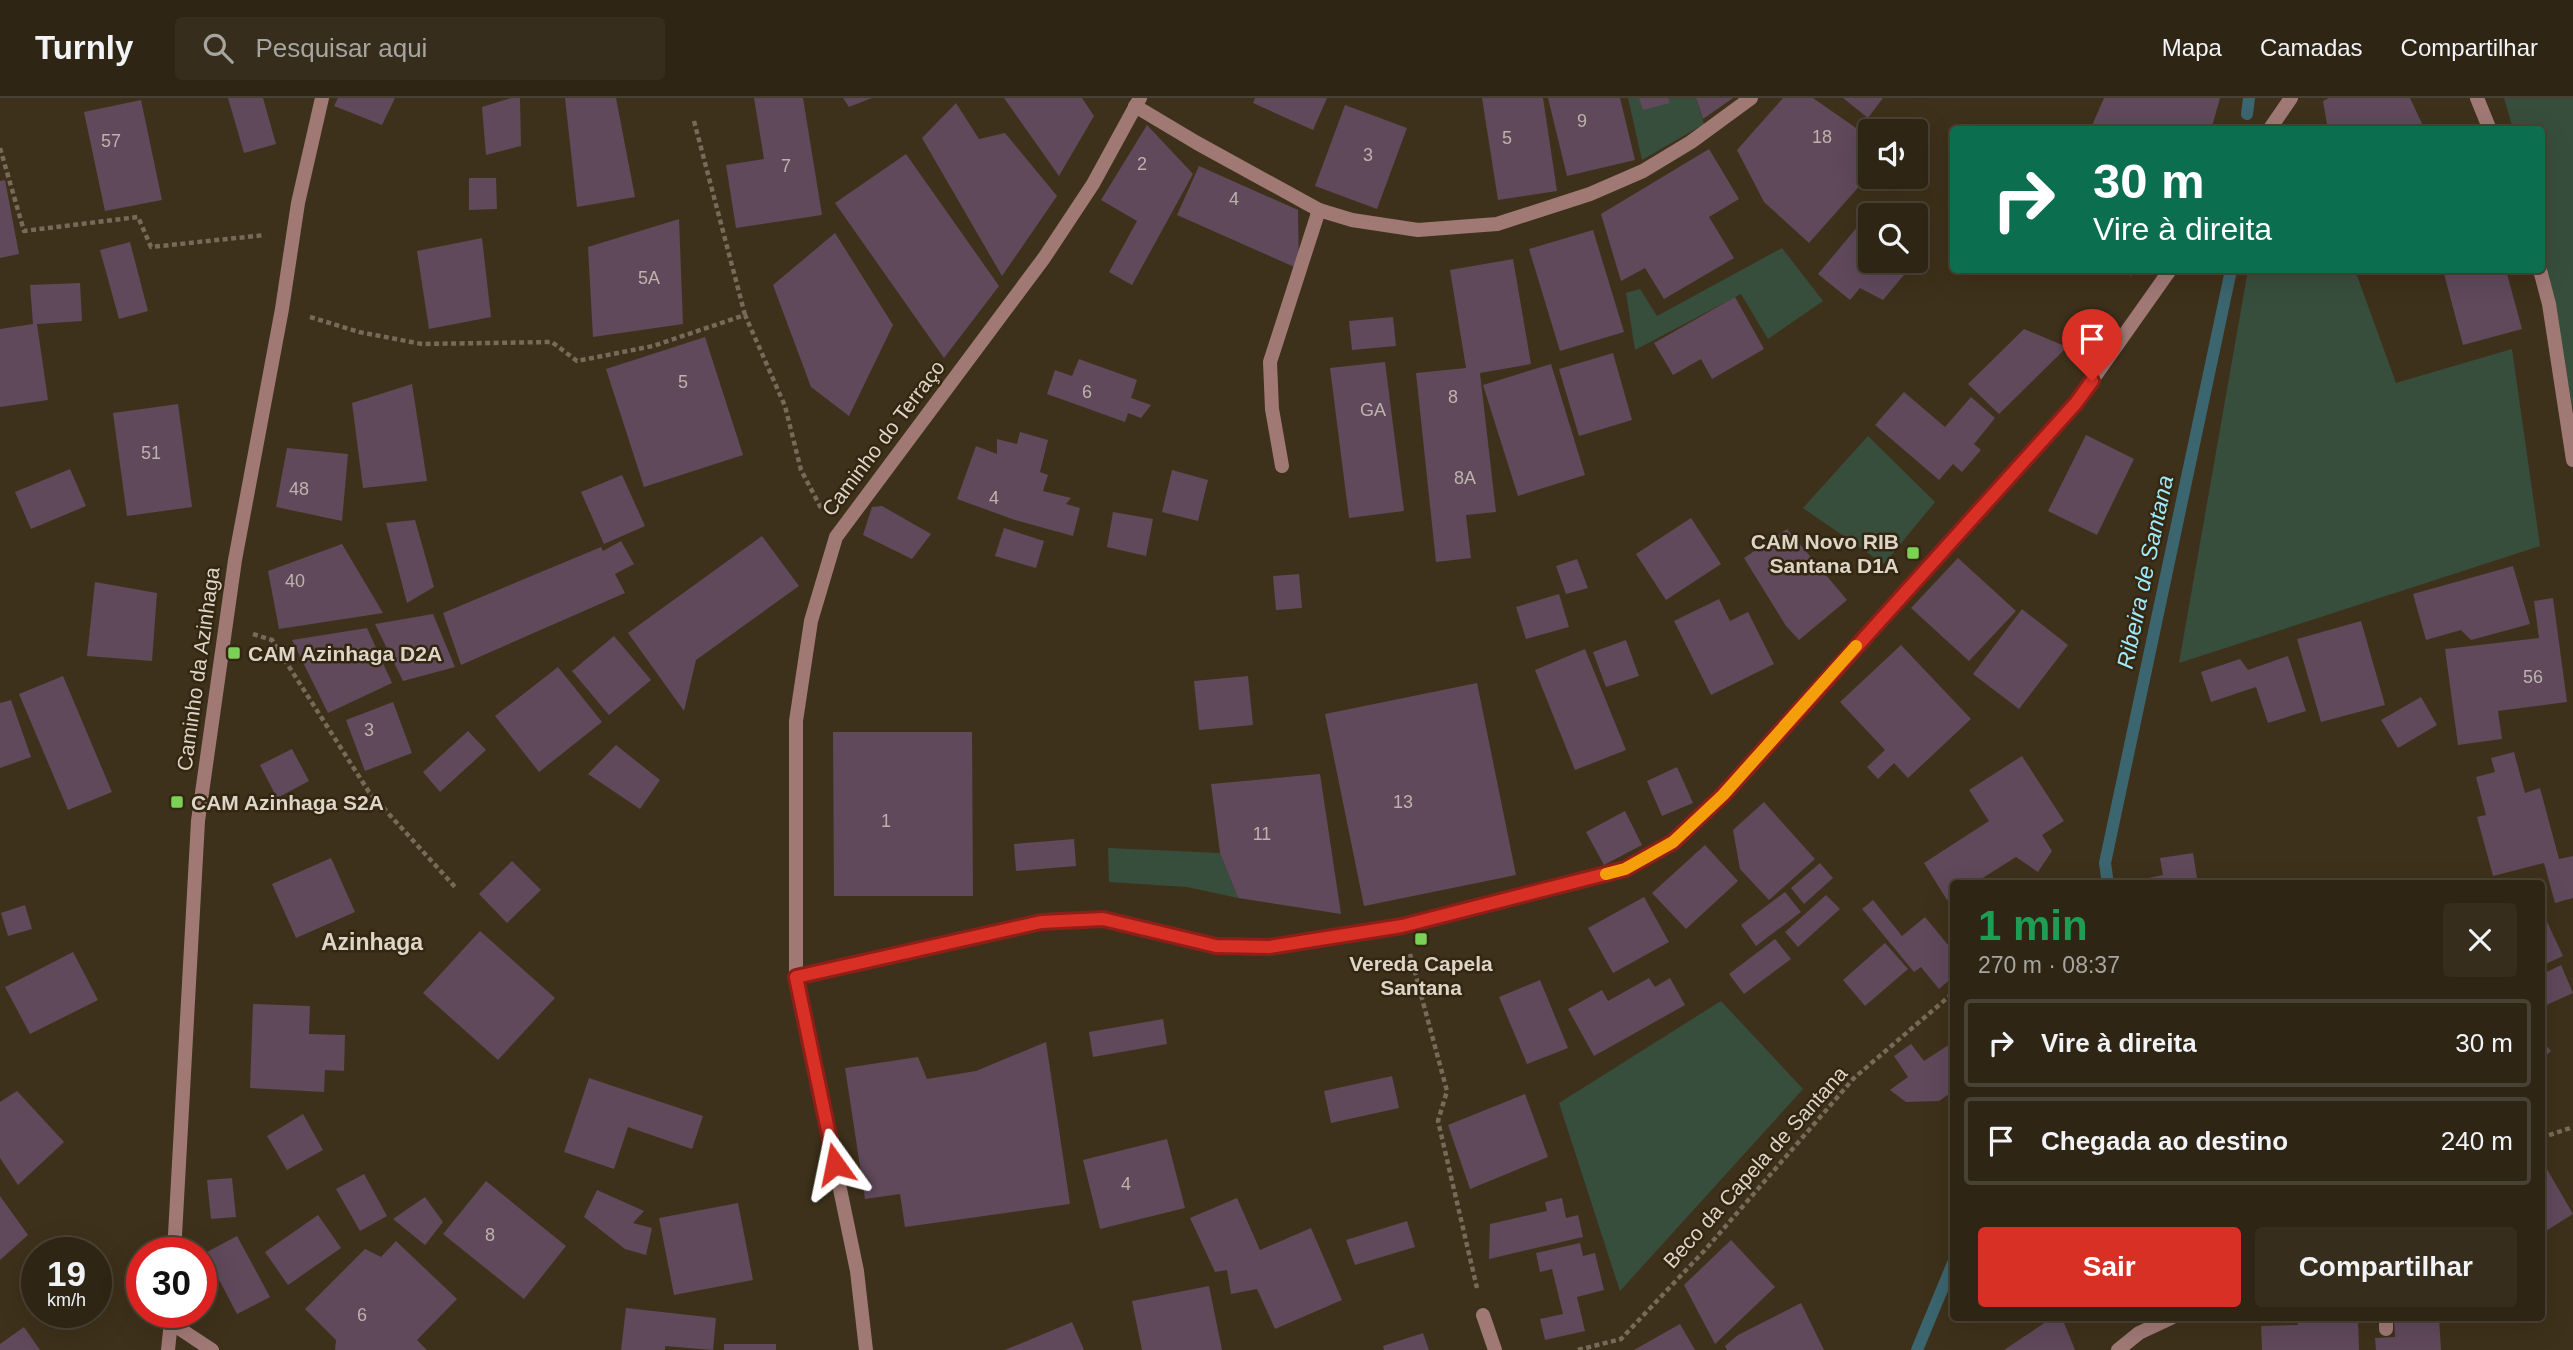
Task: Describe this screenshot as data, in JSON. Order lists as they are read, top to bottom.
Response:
{
  "streets": {
    "street": ["Caminho do Terraço", "Caminho da Azinhaga"],
    "path": ["Beco da Capela de Santana"]
  },
  "districts": ["Azinhaga"],
  "water": ["Ribeira de Santana"],
  "places": {
    "transit": [
      "CAM Novo RIB Santana D1A",
      "CAM Azinhaga D2A",
      "CAM Azinhaga S2A",
      "Vereda Capela Santana"
    ]
  },
  "house_numbers": [
    "9",
    "18",
    "5",
    "57",
    "3",
    "2",
    "7",
    "4",
    "5A",
    "5",
    "6",
    "8",
    "GA",
    "51",
    "8A",
    "48",
    "4",
    "40",
    "56",
    "3",
    "13",
    "1",
    "11",
    "4",
    "8",
    "6"
  ],
  "page": {
    "header": "Turnly",
    "search": "Pesquisar aqui",
    "nav": ["Mapa", "Camadas", "Compartilhar"],
    "turn": ["30 m", "Vire à direita"],
    "heading": ["1 min", "270 m · 08:37"],
    "list": [
      {
        "name": "Vire à direita",
        "value": "30 m"
      },
      {
        "name": "Chegada ao destino",
        "value": "240 m"
      }
    ],
    "buttons": ["Sair", "Compartilhar"],
    "speed": "19 km/h",
    "limit": "30"
  }
}
